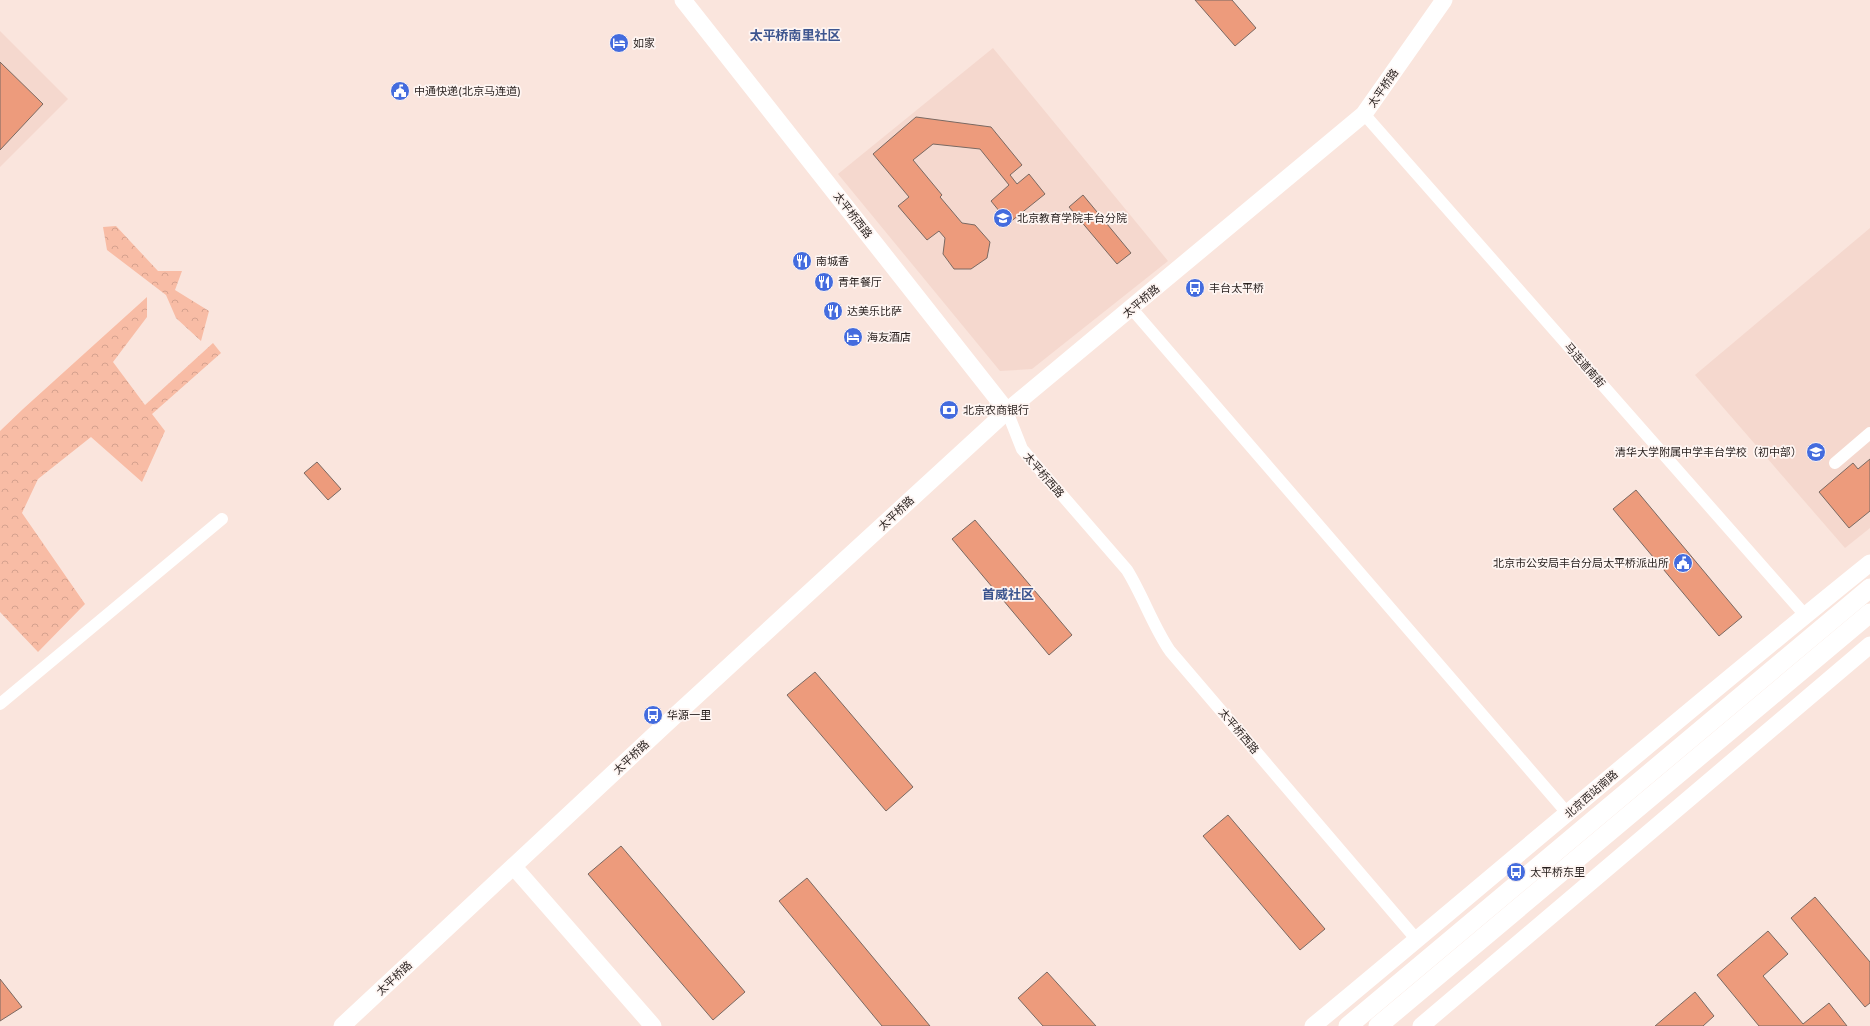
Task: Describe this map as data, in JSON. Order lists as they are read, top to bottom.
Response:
{
  "streets": {
    "main road": ["北京西站南路"],
    "street": ["太平桥路", "太平桥西路", "马连道南街"]
  },
  "crossings": [
    ["太平桥路", "太平桥西路"],
    ["太平桥路", "马连道南街"],
    ["太平桥西路", "北京西站南路"],
    ["马连道南街", "北京西站南路"]
  ],
  "districts": ["太平桥南里社区", "首威社区"],
  "places": {
    "hotel": ["如家", "海友酒店"],
    "public building": ["中通快递(北京马连道)", "北京市公安局丰台分局太平桥派出所"],
    "school or university": ["北京教育学院丰台分院", "清华大学附属中学丰台学校（初中部）"],
    "restaurant": ["南城香", "青年餐厅", "达美乐比萨"],
    "bus stop": ["丰台太平桥", "华源一里", "太平桥东里"],
    "bank": ["北京农商银行"]
  }
}
